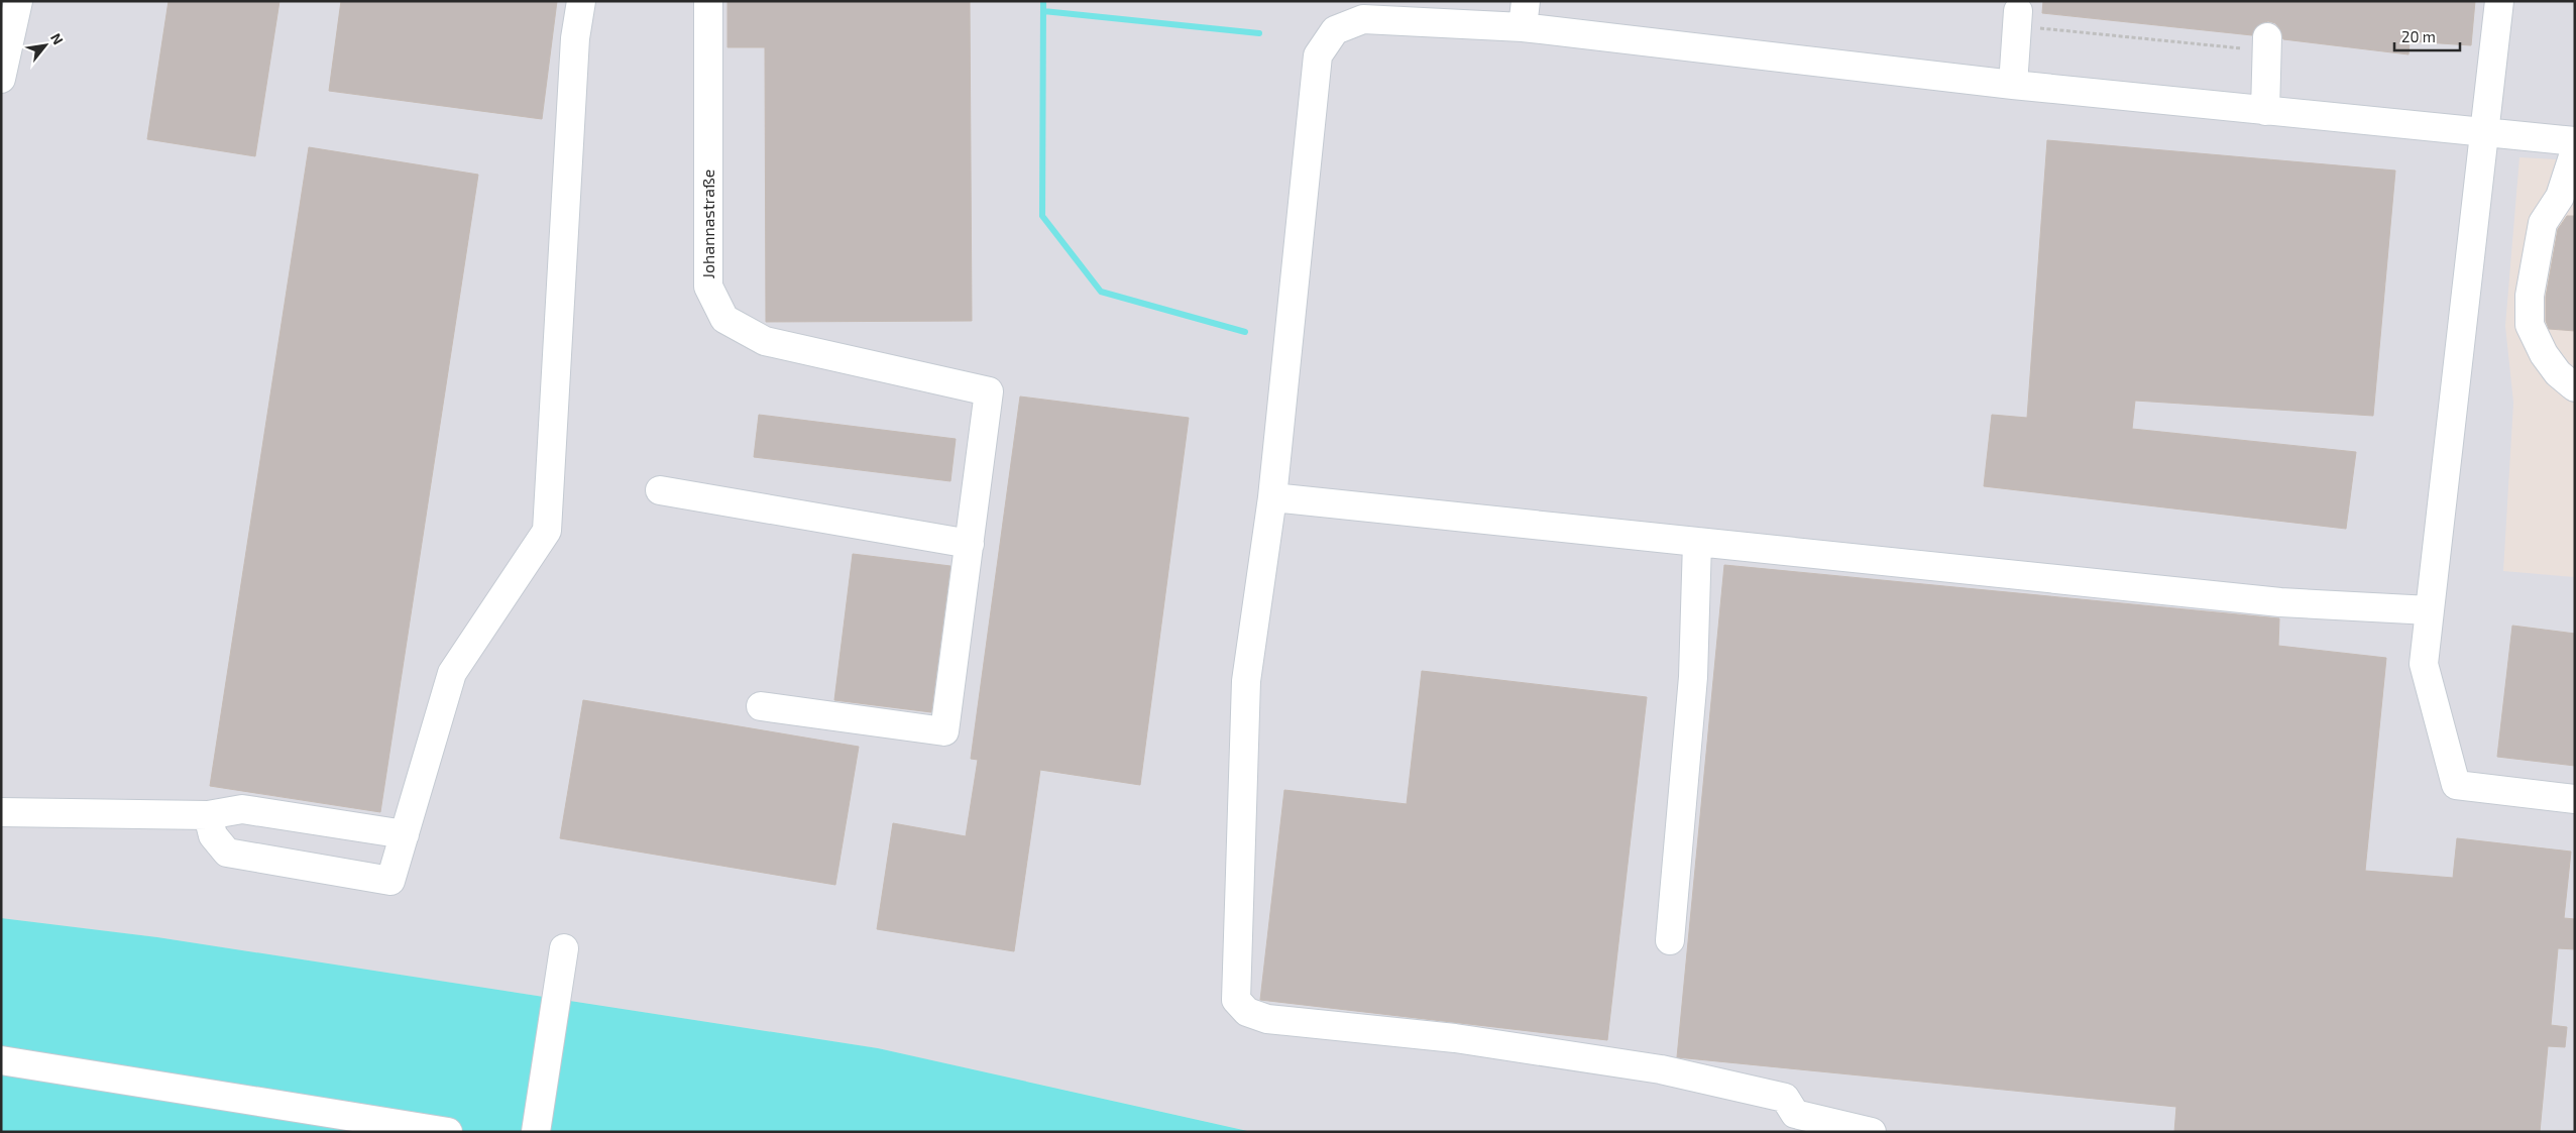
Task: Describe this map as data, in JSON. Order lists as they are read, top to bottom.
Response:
{
  "streets": {
    "street": ["Johannastraße"]
  },
  "scale_bar": "20 m",
  "north": "top right"
}
